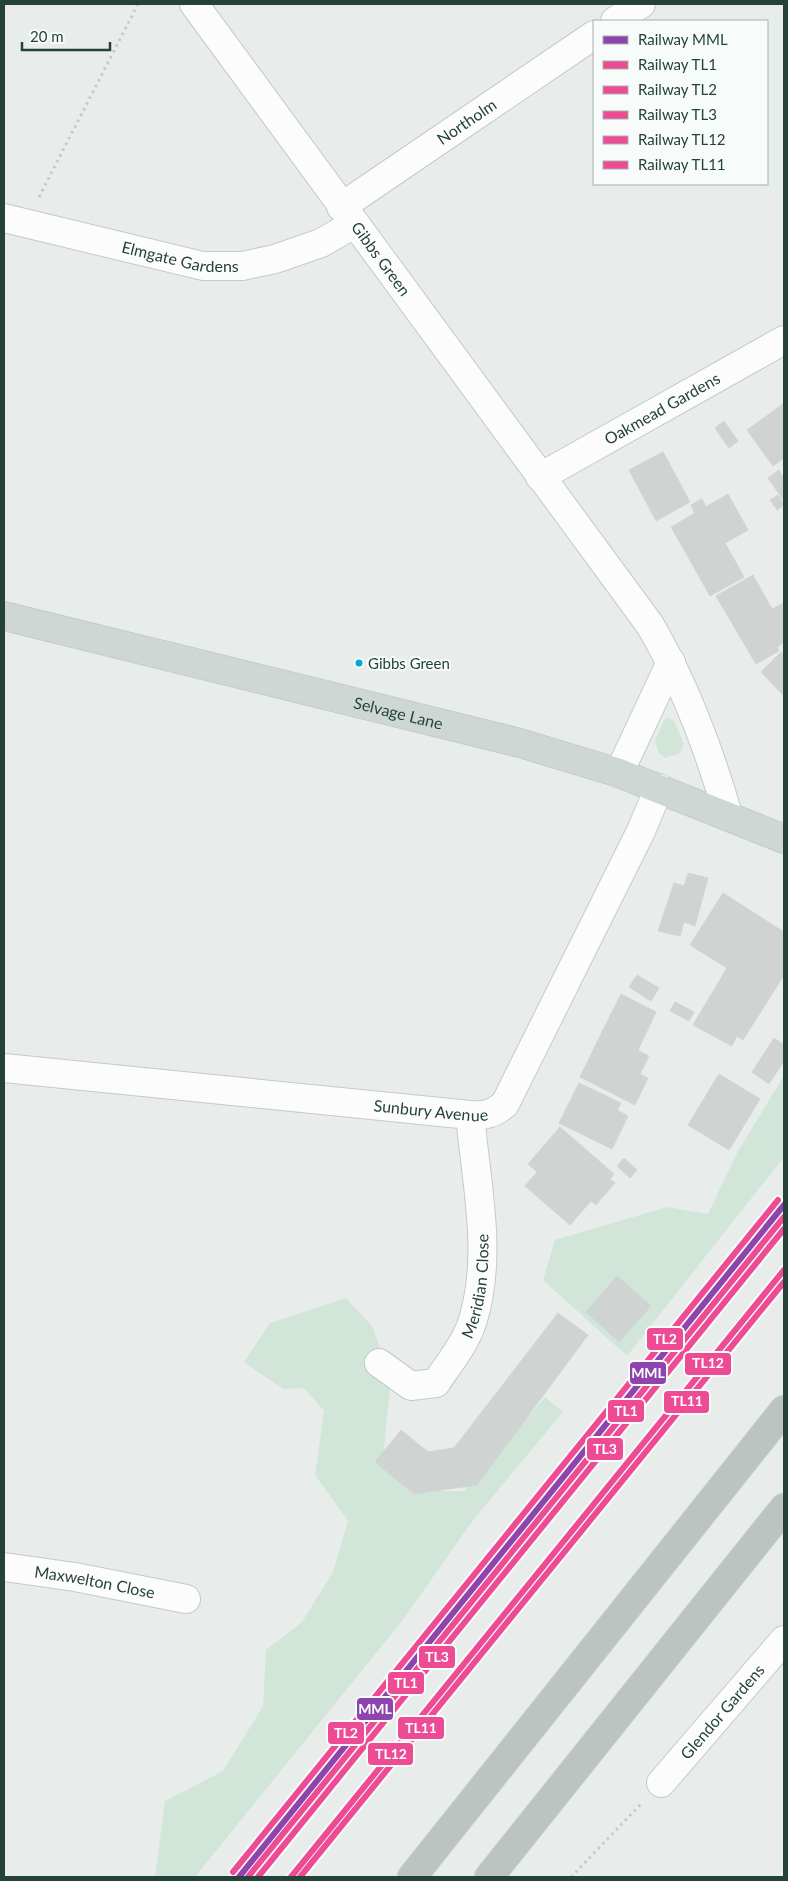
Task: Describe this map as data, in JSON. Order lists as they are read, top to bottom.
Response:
{
  "streets": {
    "main road": ["Selvage Lane"],
    "street": [
      "Northolm",
      "Elmgate Gardens",
      "Gibbs Green",
      "Oakmead Gardens",
      "Sunbury Avenue",
      "Meridian Close",
      "Maxwelton Close",
      "Glendor Gardens"
    ]
  },
  "crossings": [
    ["Northolm", "Elmgate Gardens"],
    ["Northolm", "Gibbs Green"],
    ["Elmgate Gardens", "Gibbs Green"],
    ["Gibbs Green", "Oakmead Gardens"],
    ["Gibbs Green", "Selvage Lane"],
    ["Selvage Lane", "Sunbury Avenue"],
    ["Sunbury Avenue", "Meridian Close"]
  ],
  "places": ["Gibbs Green"],
  "lines": [
    "rail line TL2",
    "rail line MML",
    "rail line TL1",
    "rail line TL3",
    "rail line TL12",
    "rail line TL11"
  ],
  "legend": [
    "Railway MML",
    "Railway TL1",
    "Railway TL2",
    "Railway TL3",
    "Railway TL12",
    "Railway TL11"
  ],
  "scale_bar": "20 m"
}
